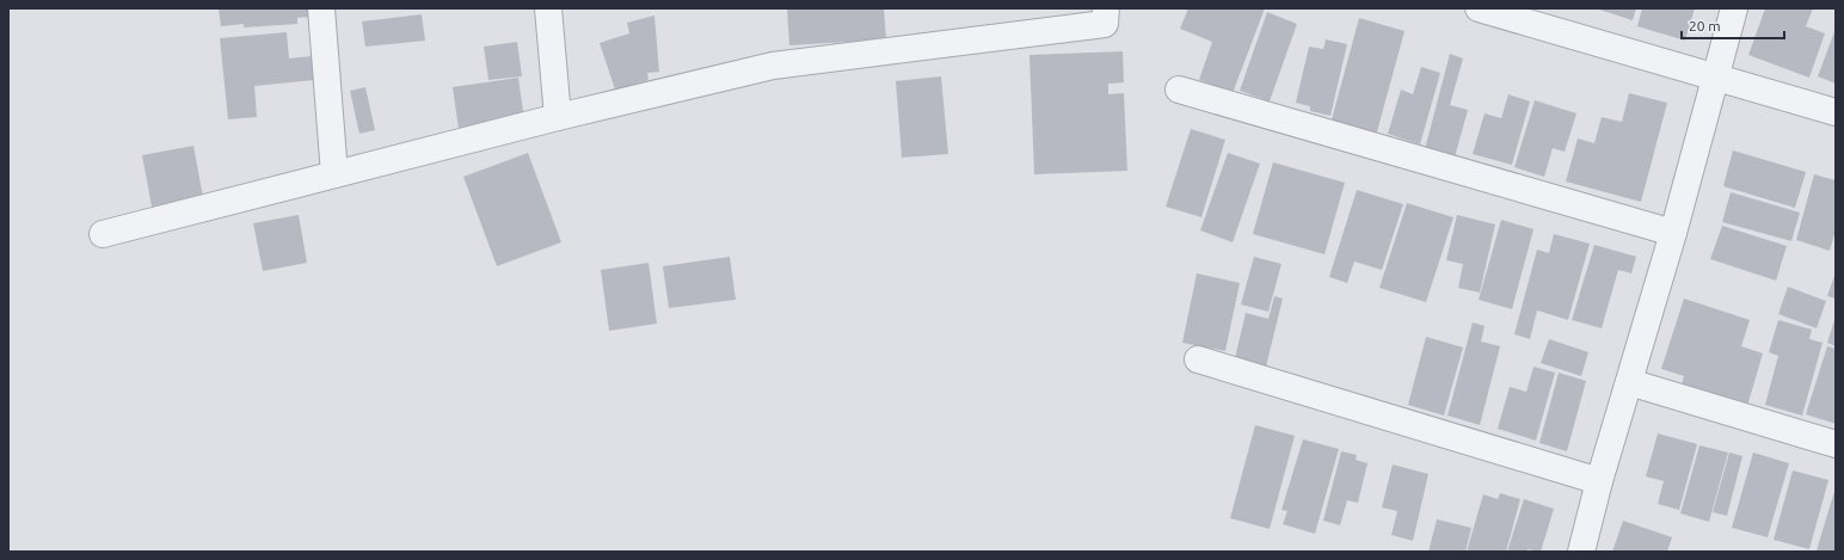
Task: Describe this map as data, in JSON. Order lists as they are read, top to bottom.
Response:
{
  "scale_bar": "20 m"
}
